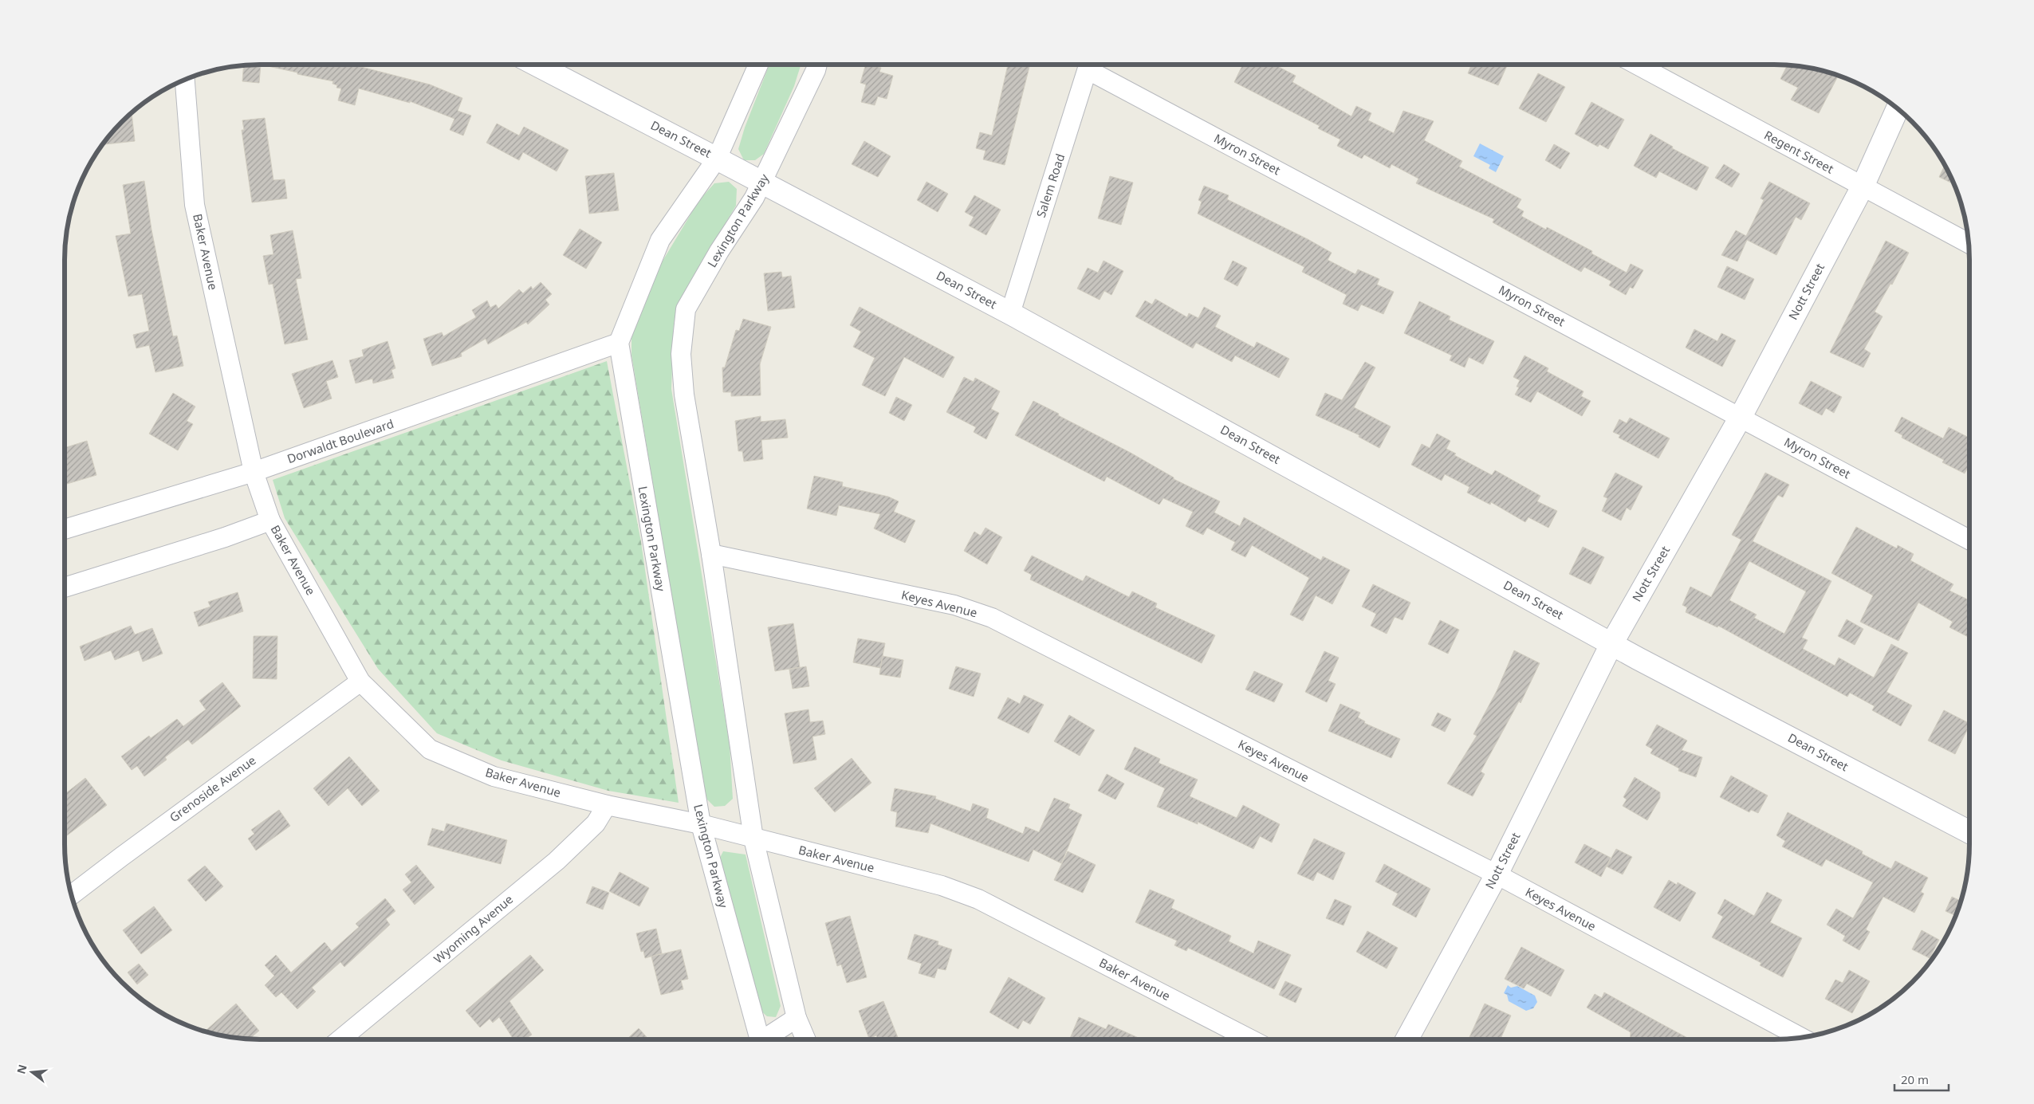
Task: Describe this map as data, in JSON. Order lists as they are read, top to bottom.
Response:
{
  "streets": {
    "street": [
      "Dean Street",
      "Regent Street",
      "Myron Street",
      "Salem Road",
      "Lexington Parkway",
      "Baker Avenue",
      "Nott Street",
      "Dorwaldt Boulevard",
      "Keyes Avenue",
      "Grenoside Avenue",
      "Wyoming Avenue"
    ]
  },
  "crossings": [
    ["Dean Street", "Salem Road"],
    ["Dean Street", "Lexington Parkway"],
    ["Dean Street", "Nott Street"],
    ["Regent Street", "Nott Street"],
    ["Myron Street", "Nott Street"],
    ["Lexington Parkway", "Baker Avenue"],
    ["Lexington Parkway", "Dorwaldt Boulevard"],
    ["Lexington Parkway", "Keyes Avenue"],
    ["Baker Avenue", "Dorwaldt Boulevard"],
    ["Baker Avenue", "Grenoside Avenue"],
    ["Baker Avenue", "Wyoming Avenue"],
    ["Nott Street", "Keyes Avenue"]
  ],
  "scale_bar": "20 m",
  "north": "left"
}
